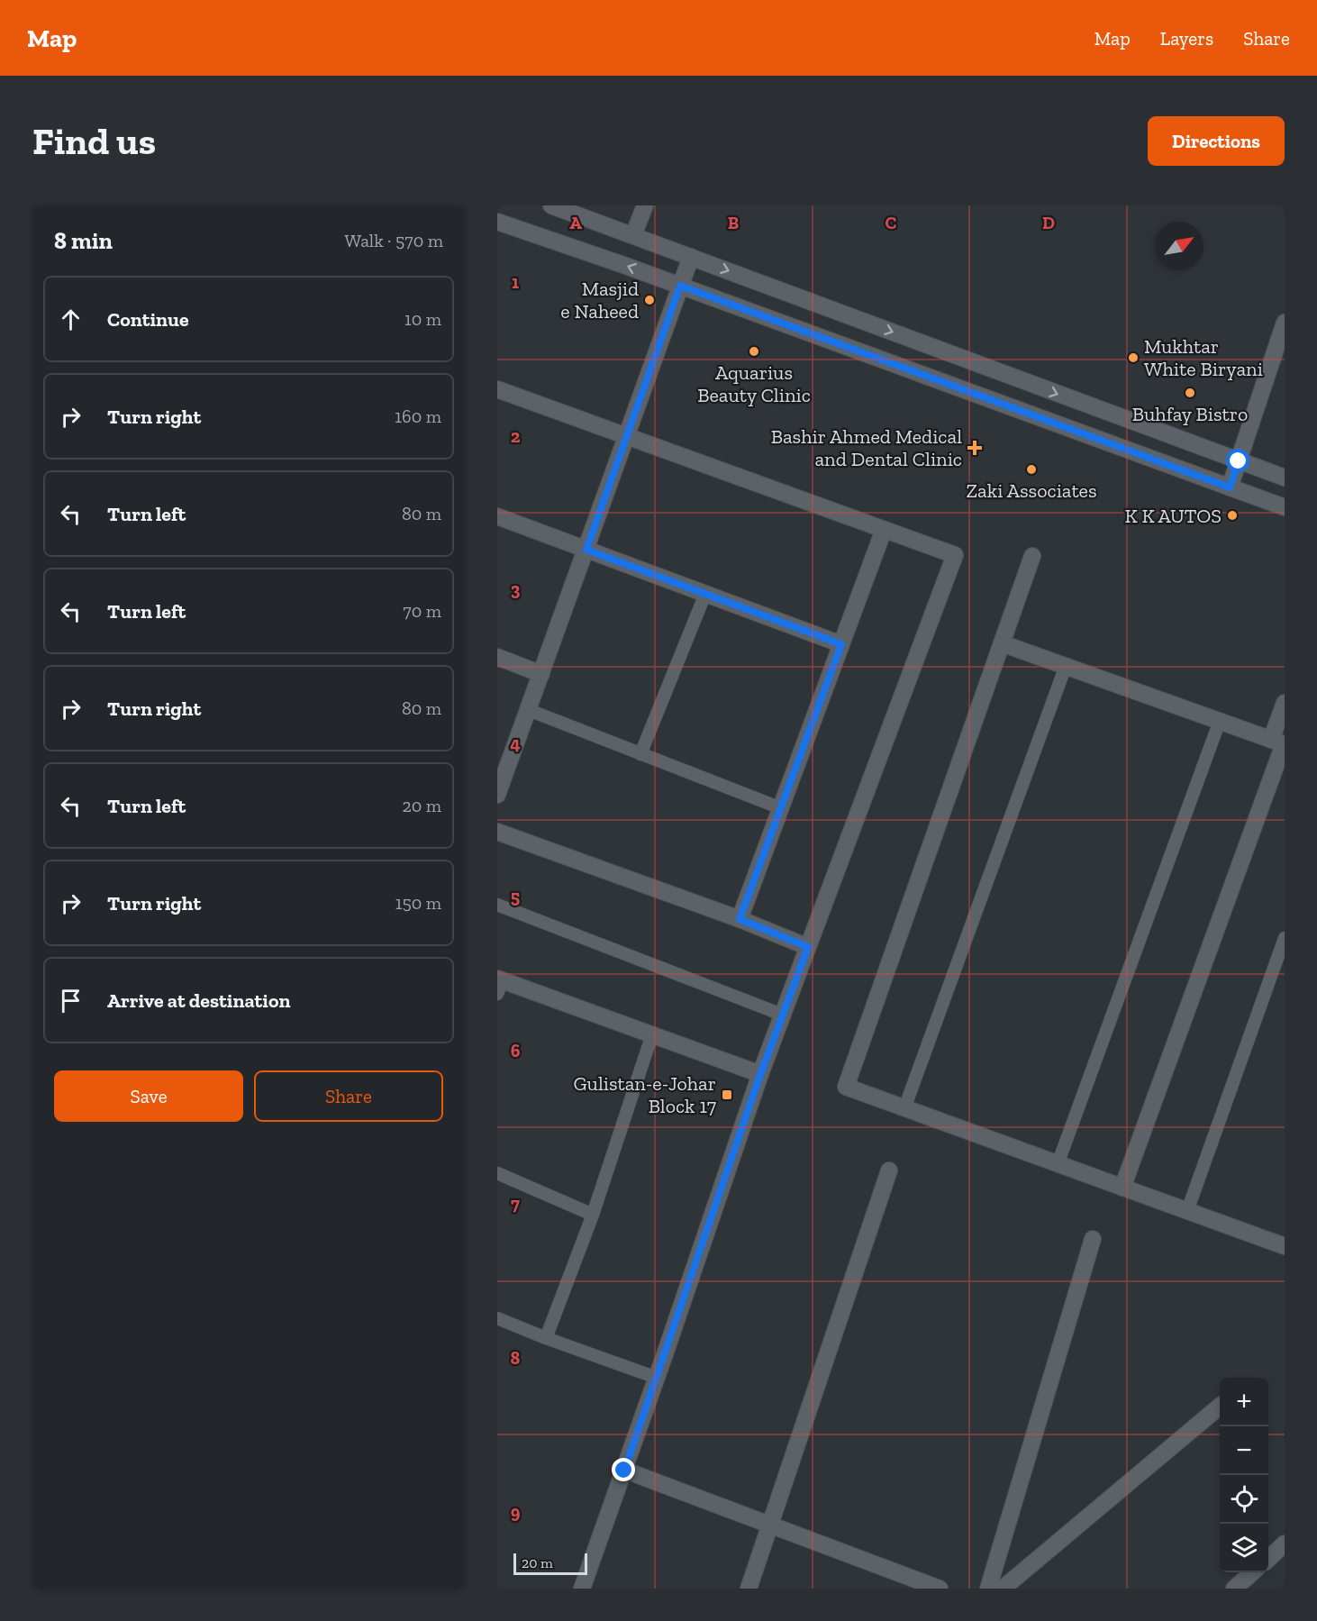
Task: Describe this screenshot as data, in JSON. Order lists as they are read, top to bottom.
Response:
{
  "places": {
    "other": [
      "Masjid e Naheed",
      "Aquarius Beauty Clinic",
      "Mukhtar White Biryani",
      "Buhfay Bistro",
      "Zaki Associates",
      "K K AUTOS"
    ],
    "health": ["Bashir Ahmed Medical and Dental Clinic"],
    "transit": ["Gulistan-e-Johar Block 17"]
  },
  "scale_bar": "20 m",
  "north": "top right",
  "page": {
    "header": "Map",
    "nav": ["Map", "Layers", "Share"],
    "buttons": [
      "Directions",
      ["Save", "Share"]
    ],
    "title": "Find us",
    "heading": ["8 min", "Walk · 570 m"],
    "list": [
      ["Continue", "10 m"],
      ["Turn right", "160 m"],
      ["Turn left", "80 m"],
      ["Turn left", "70 m"],
      ["Turn right", "80 m"],
      ["Turn left", "20 m"],
      ["Turn right", "150 m"],
      "Arrive at destination"
    ],
    "map_buttons": ["+", "−"],
    "scale": "20 m"
  },
  "grid": {
    "columns": [
      "A",
      "B",
      "C",
      "D"
    ],
    "rows": [
      "1",
      "2",
      "3",
      "4",
      "5",
      "6",
      "7",
      "8",
      "9"
    ]
  }
}
